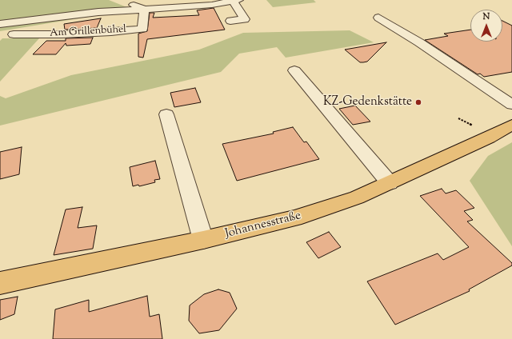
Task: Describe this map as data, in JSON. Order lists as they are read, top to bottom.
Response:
{
  "streets": {
    "main road": ["Johannesstraße"],
    "street": ["Am Grillenbühel"]
  },
  "places": ["KZ-Gedenkstätte"],
  "north": "top"
}
